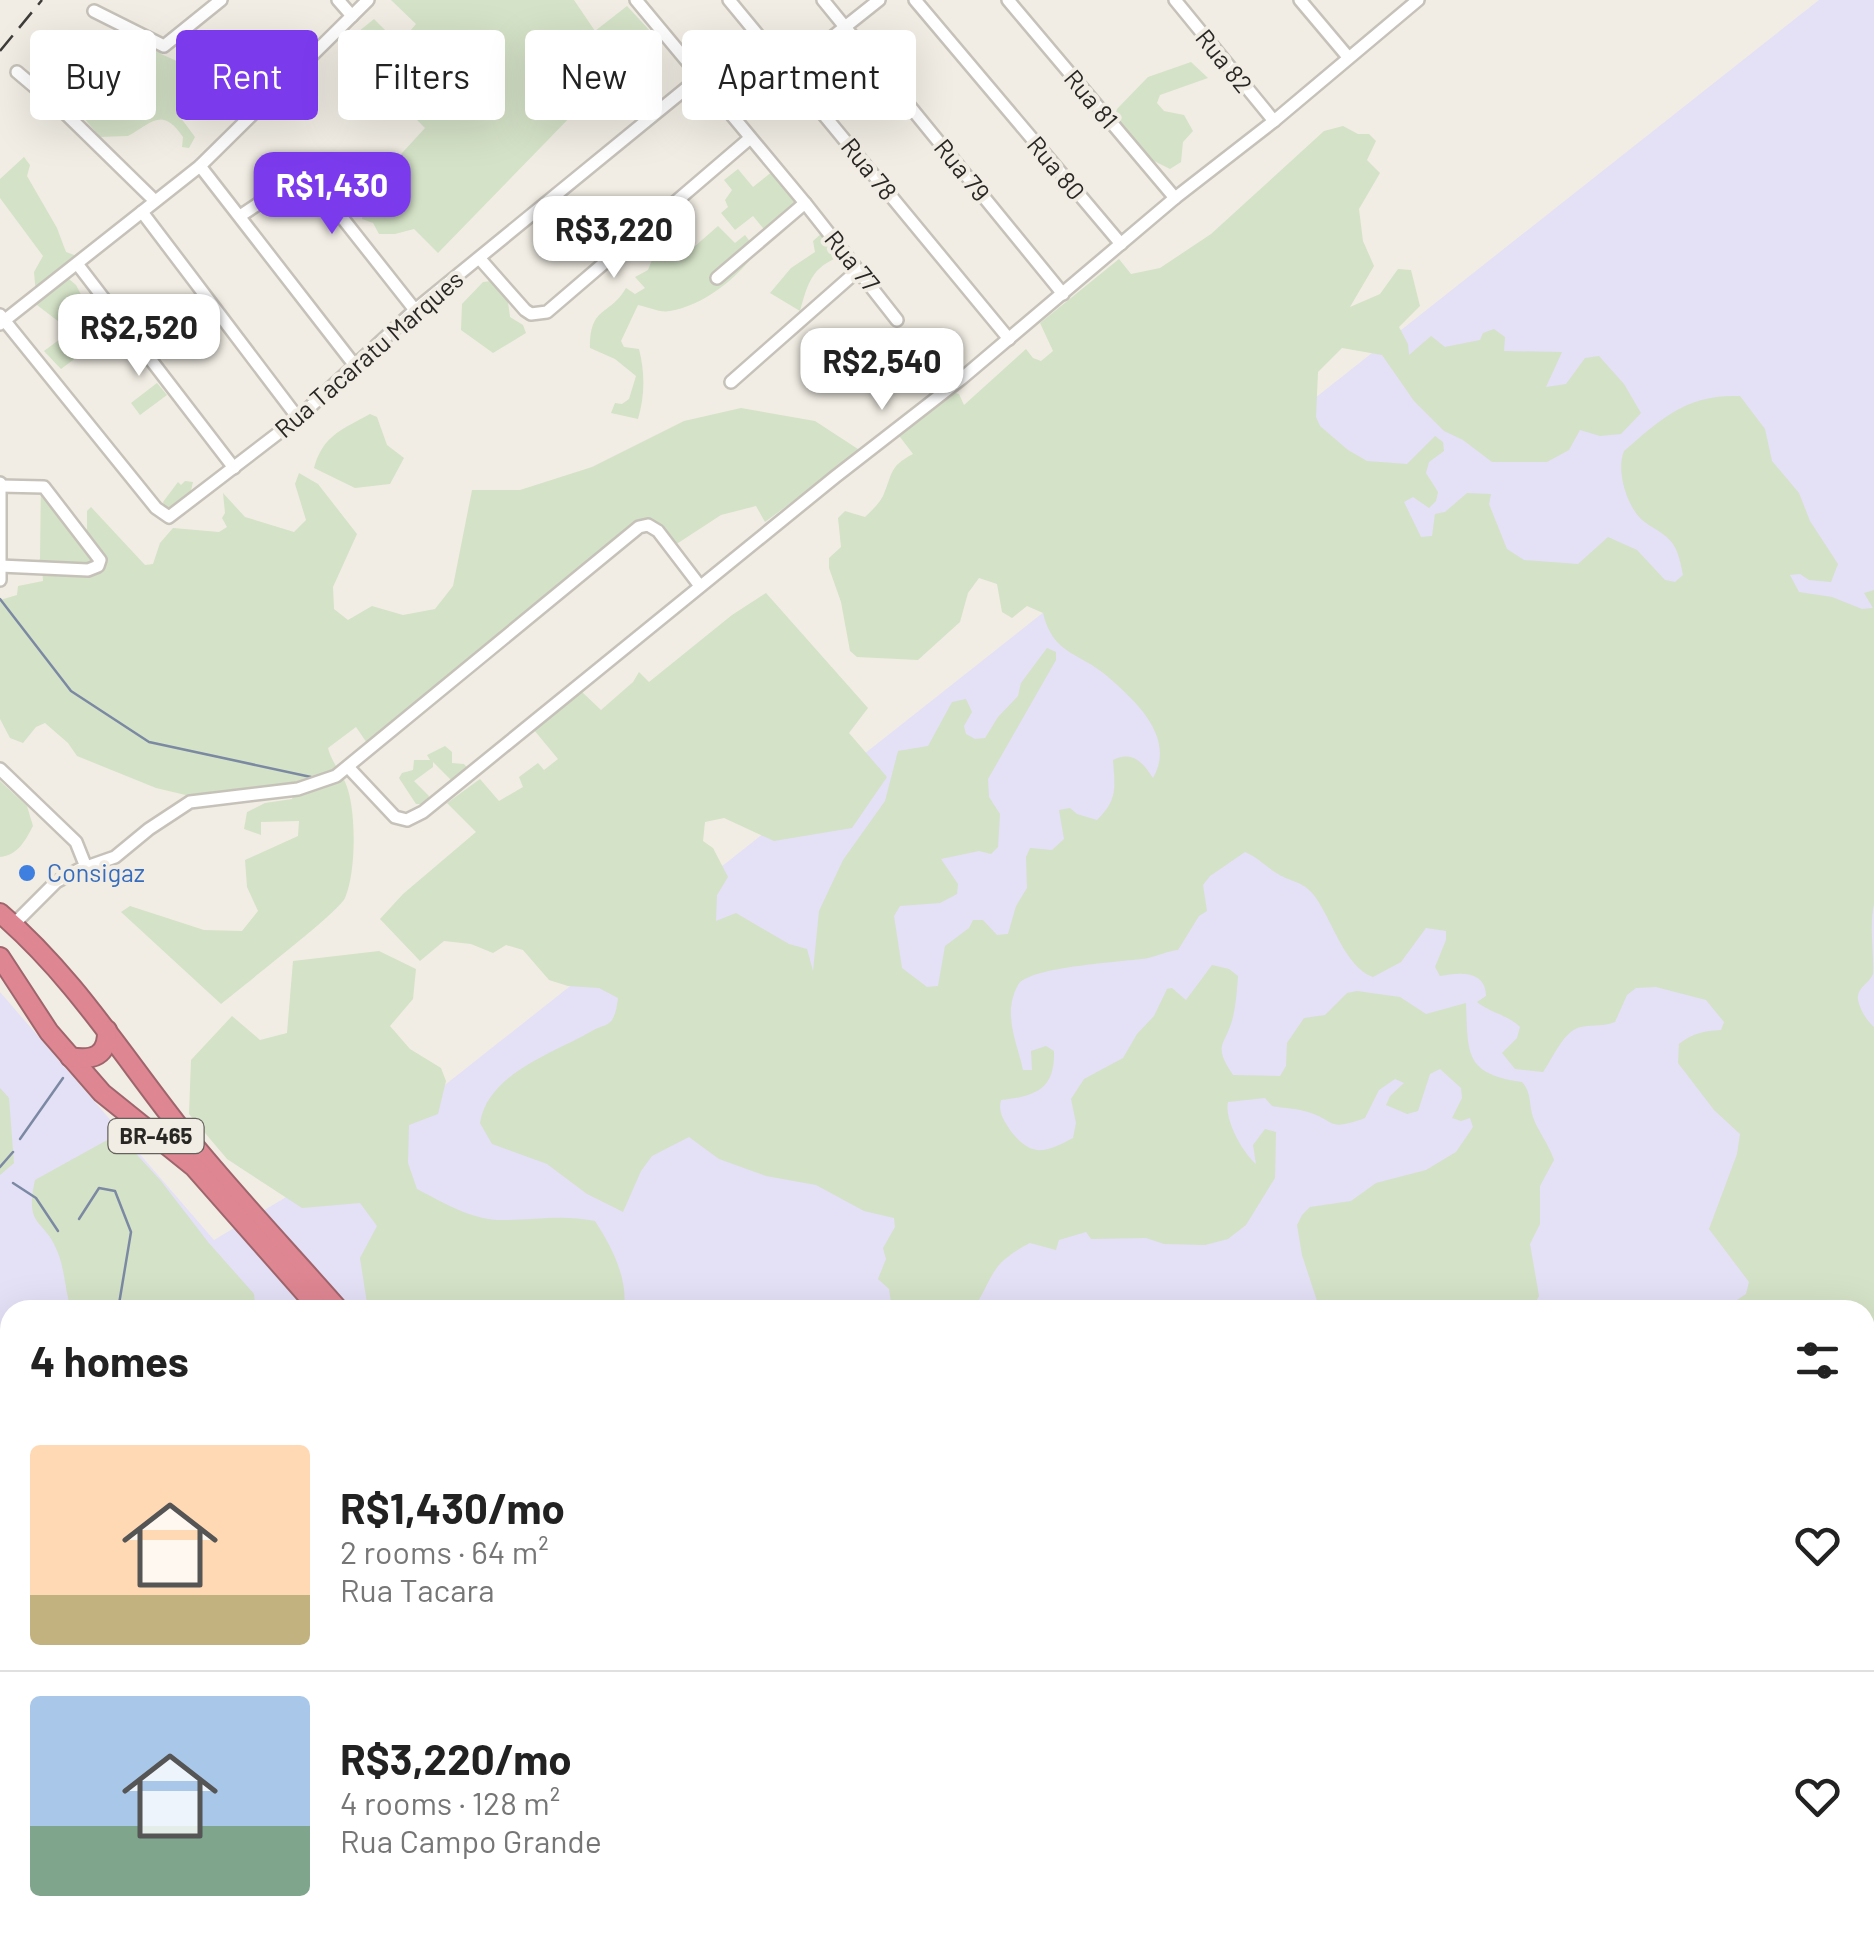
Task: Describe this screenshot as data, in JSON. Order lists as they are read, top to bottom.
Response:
{
  "streets": {
    "highway": ["BR-465"],
    "street": [
      "Rua 82",
      "Rua 81",
      "Rua 80",
      "Rua 78",
      "Rua 79",
      "Rua 77",
      "Rua Tacaratu Marques"
    ]
  },
  "places": ["Consigaz"],
  "page": {
    "chip": [
      "Buy",
      "Rent",
      "Filters",
      "New",
      "Apartment"
    ],
    "price": [
      "R$1,430",
      "R$3,220",
      "R$2,520",
      "R$2,540"
    ],
    "heading": "4 homes",
    "list": [
      {
        "name": "R$1,430/mo",
        "note": "2 rooms · 64 m² · Rua Tacara"
      },
      {
        "name": "R$3,220/mo",
        "note": "4 rooms · 128 m² · Rua Campo Grande"
      }
    ]
  }
}
